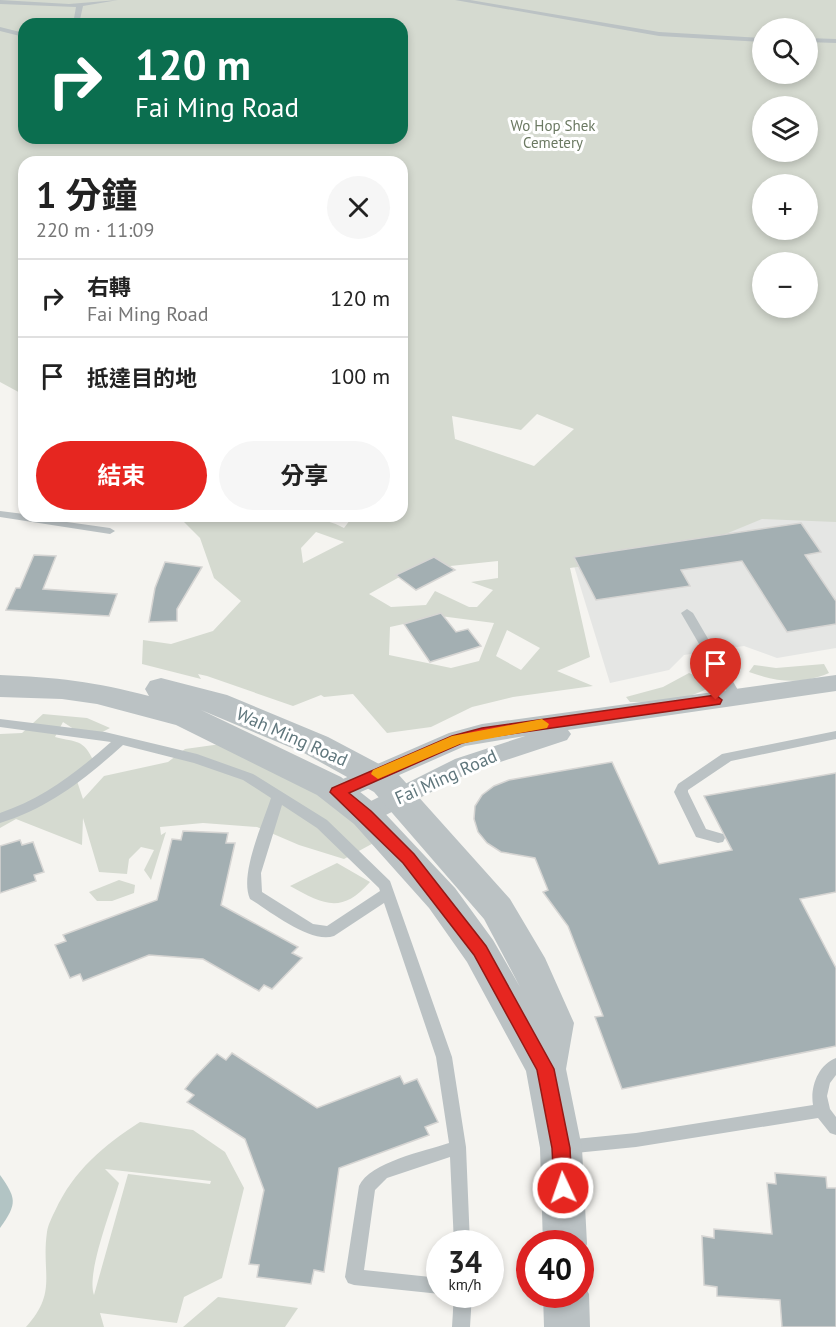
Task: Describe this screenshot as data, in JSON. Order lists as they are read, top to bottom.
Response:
{
  "streets": {
    "street": ["Wah Ming Road", "Fai Ming Road"]
  },
  "crossings": [
    ["Wah Ming Road", "Fai Ming Road"]
  ],
  "parks": ["Wo Hop Shek Cemetery"],
  "page": {
    "map_buttons": ["+", "−"],
    "turn": ["120 m", "Fai Ming Road"],
    "heading": ["1 分鐘", "220 m · 11:09"],
    "list": [
      {
        "name": "右轉",
        "note": "Fai Ming Road",
        "value": "120 m"
      },
      {
        "name": "抵達目的地",
        "value": "100 m"
      }
    ],
    "buttons": ["結束", "分享"],
    "speed": "34 km/h",
    "limit": "40"
  }
}
